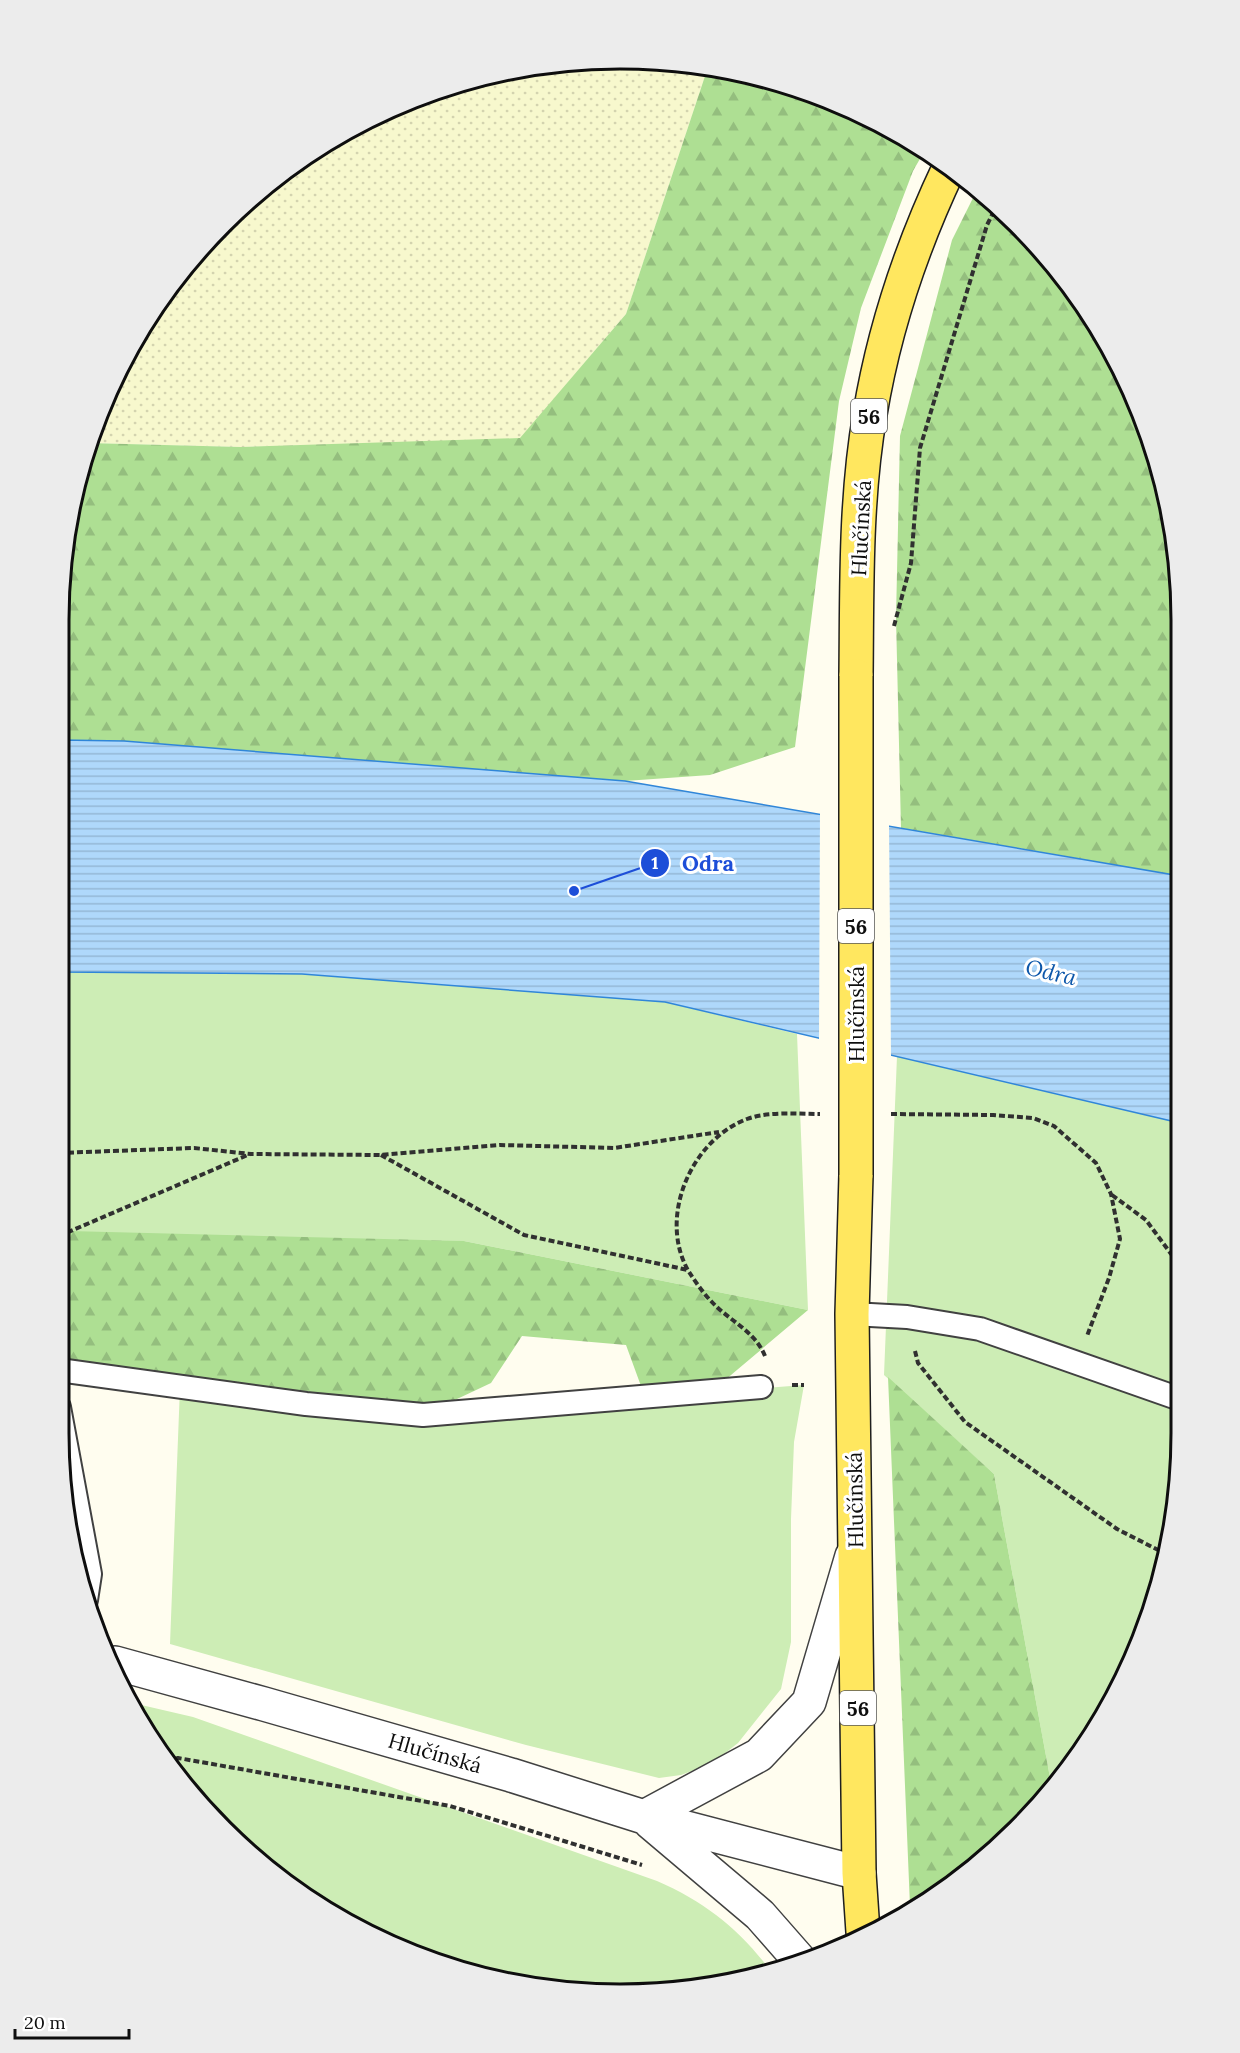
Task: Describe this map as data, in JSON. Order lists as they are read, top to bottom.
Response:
{
  "streets": {
    "main road": ["56", "Hlučínská"]
  },
  "water": ["Odra"],
  "places": ["Odra"],
  "scale_bar": "20 m"
}
